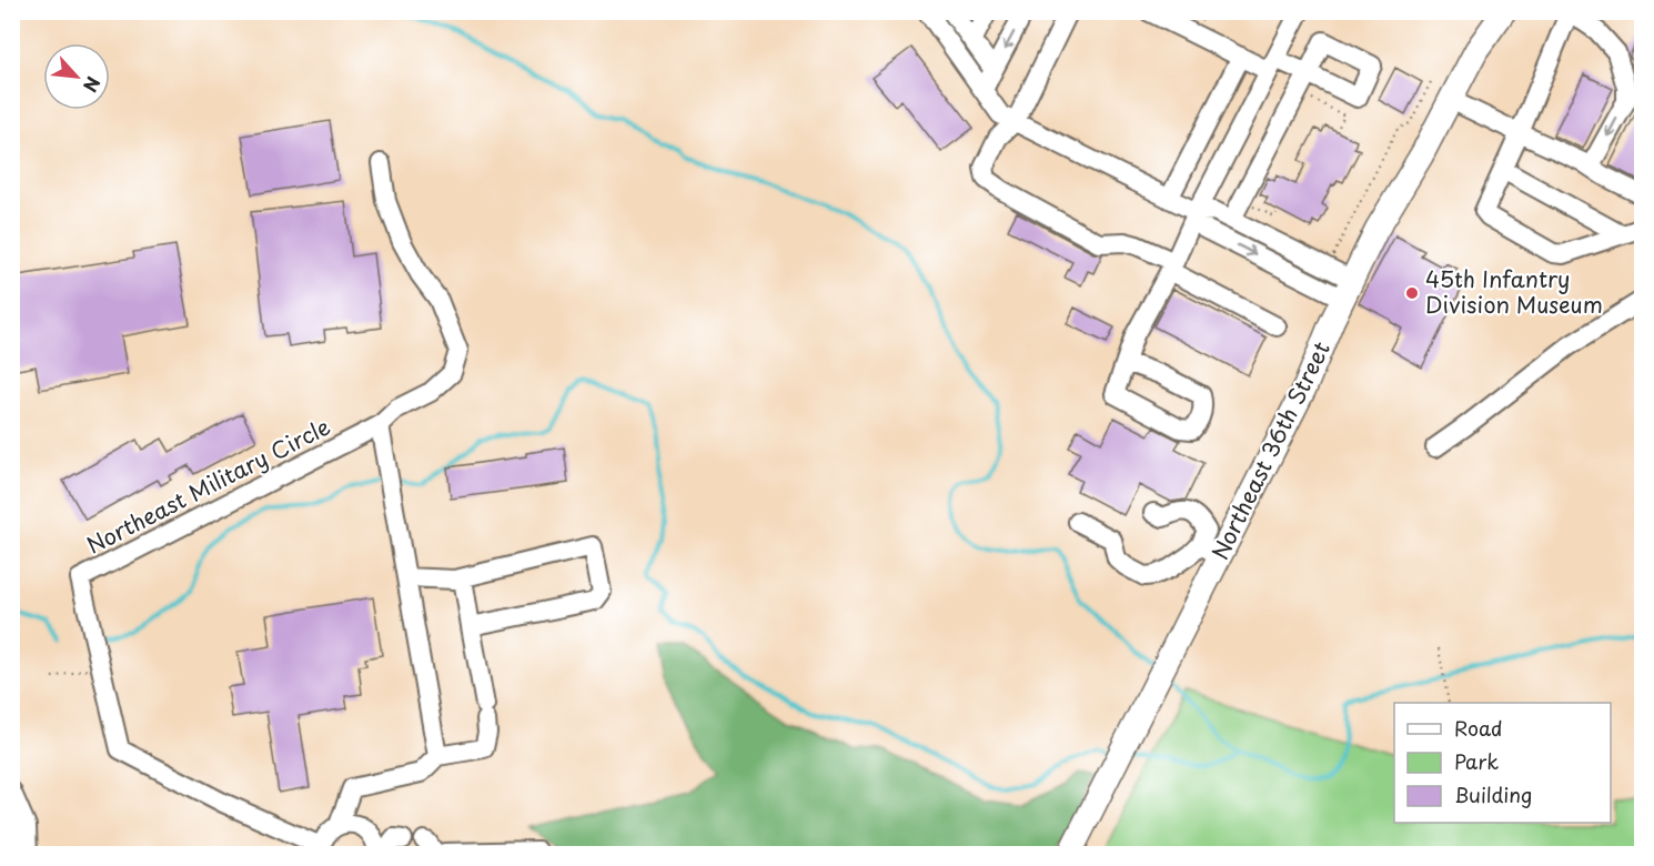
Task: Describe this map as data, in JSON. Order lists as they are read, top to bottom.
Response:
{
  "streets": {
    "main road": ["Northeast 36th Street"],
    "street": ["Northeast Military Circle"]
  },
  "places": ["45th Infantry Division Museum"],
  "legend": ["Road", "Park", "Building"],
  "north": "bottom right"
}
